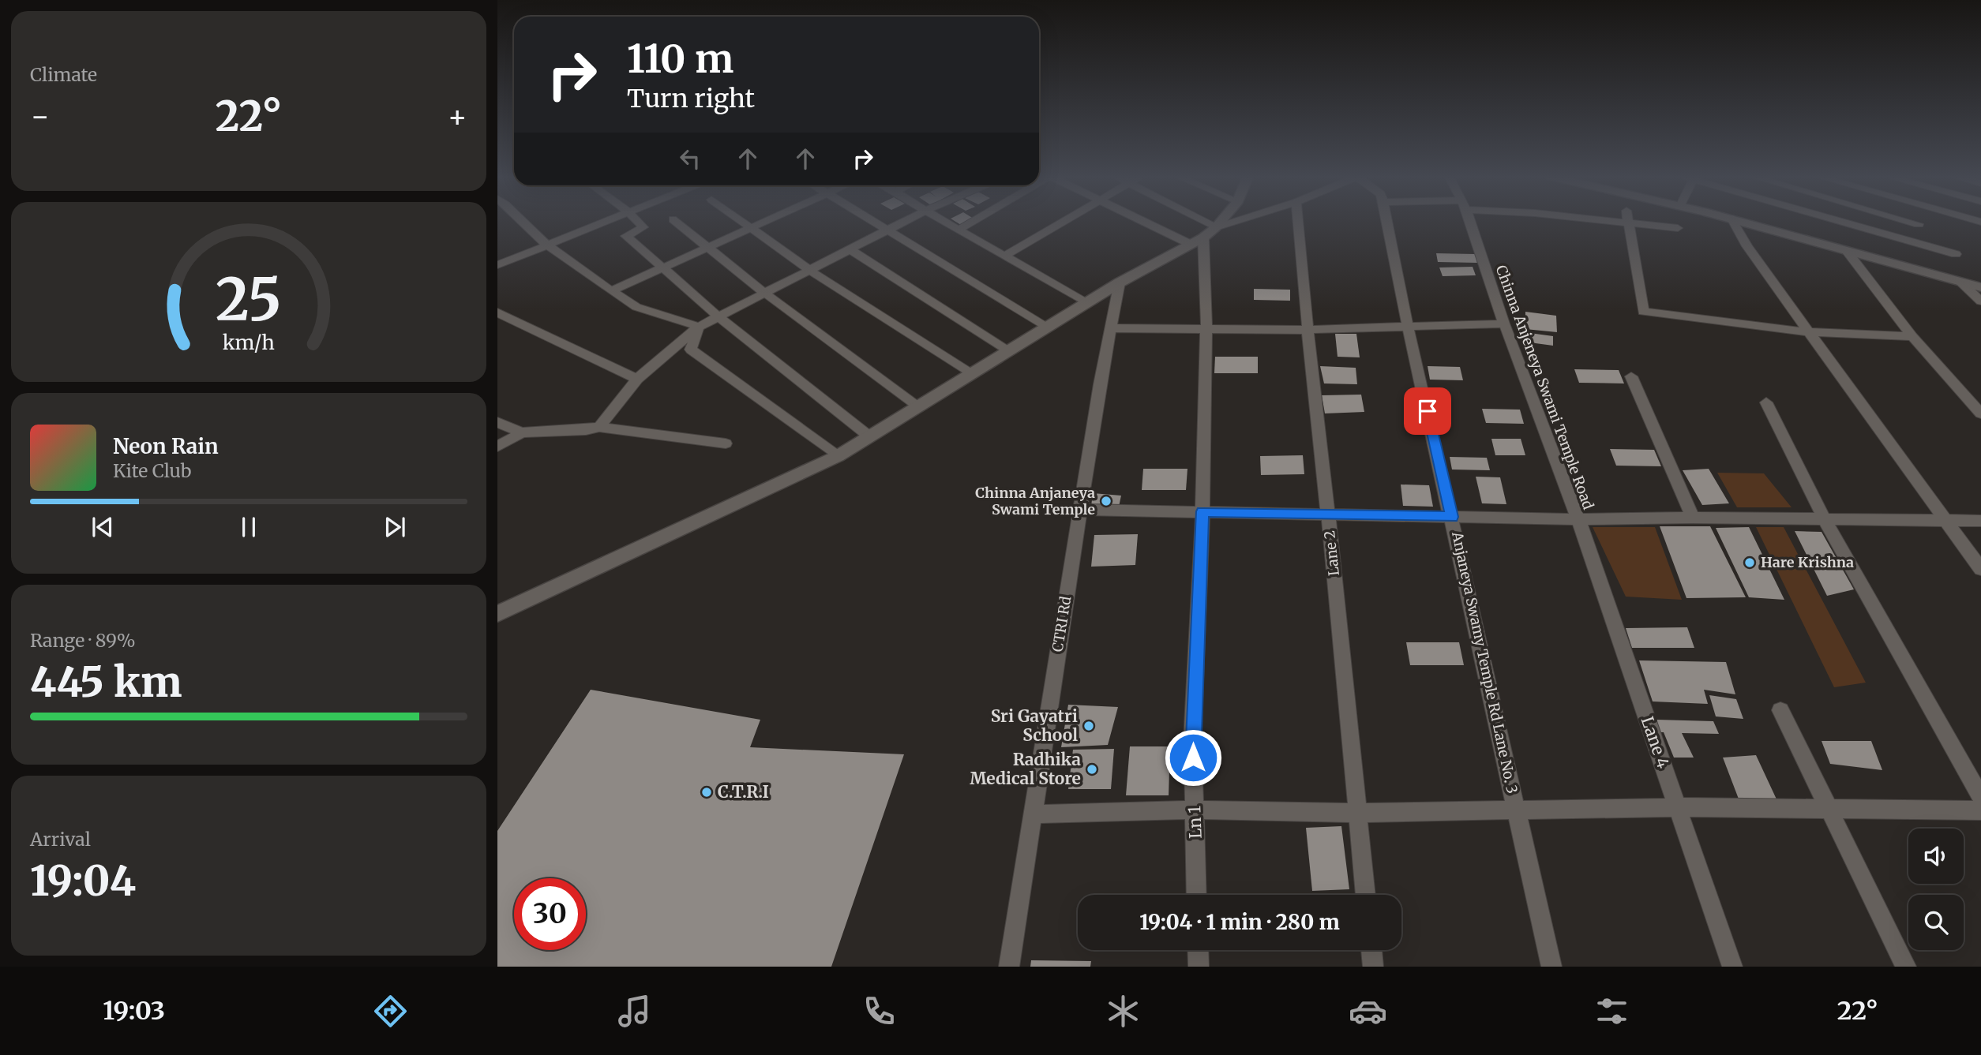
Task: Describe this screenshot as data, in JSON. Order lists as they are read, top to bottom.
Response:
{
  "streets": {
    "street": [
      "Chinna Anjeneya Swami Temple Road",
      "Lane 2",
      "CTRI Rd",
      "Anjaneya Swamy Temple Rd Lane No. 3",
      "Lane 4",
      "Ln 1"
    ]
  },
  "crossings": [
    ["Chinna Anjeneya Swami Temple Road", "Lane 2"],
    ["Chinna Anjeneya Swami Temple Road", "CTRI Rd"],
    ["Chinna Anjeneya Swami Temple Road", "Anjaneya Swamy Temple Rd Lane No. 3"],
    ["Chinna Anjeneya Swami Temple Road", "Lane 4"],
    ["Chinna Anjeneya Swami Temple Road", "Ln 1"]
  ],
  "places": [
    "Chinna Anjaneya Swami Temple",
    "Hare Krishna",
    "Sri Gayatri School",
    "Radhika Medical Store",
    "C.T.R.I"
  ],
  "page": {
    "tile": [
      "Climate",
      ["Range · 89%", "445 km"],
      ["Arrival", "19:04"]
    ],
    "turn": ["110 m", "Turn right"],
    "heat": ["−", "22°", "+"],
    "song": ["Neon Rain", "Kite Club"],
    "limit": "30",
    "trip": "19:04 · 1 min · 280 m",
    "tabs": ["19:03", "22°"],
    "gauge": ["25", "km/h"]
  }
}
